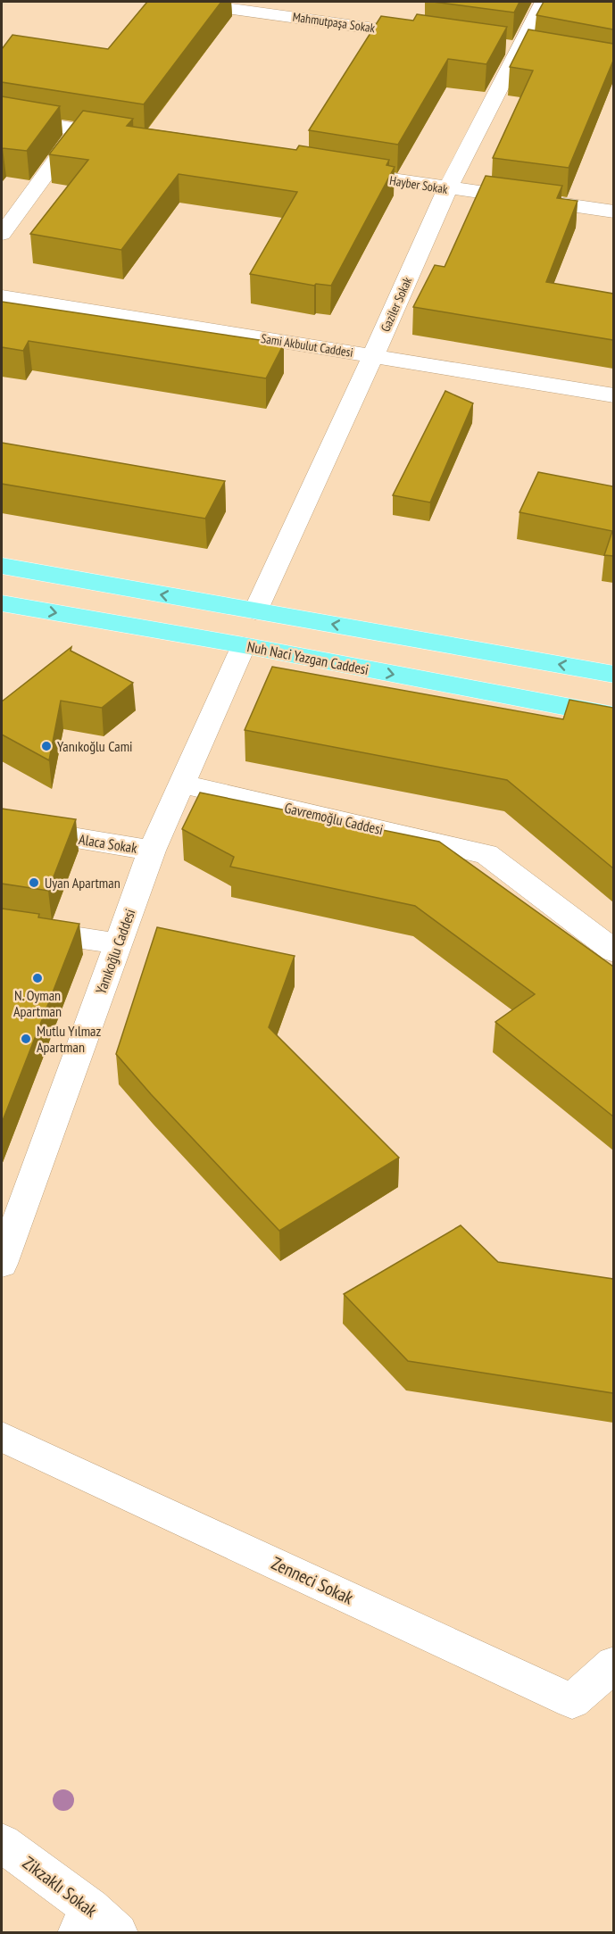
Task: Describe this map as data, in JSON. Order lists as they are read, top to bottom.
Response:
{
  "streets": {
    "main road": ["Nuh Naci Yazgan Caddesi"],
    "street": [
      "Mahmutpaşa Sokak",
      "Hayber Sokak",
      "Gaziler Sokak",
      "Sami Akbulut Caddesi",
      "Gavremoğlu Caddesi",
      "Alaca Sokak",
      "Yanıkoğlu Caddesi",
      "Zenneci Sokak",
      "Zikzaklı Sokak"
    ]
  },
  "crossings": [
    ["Hayber Sokak", "Gaziler Sokak"],
    ["Gaziler Sokak", "Sami Akbulut Caddesi"],
    ["Nuh Naci Yazgan Caddesi", "Yanıkoğlu Caddesi"],
    ["Gavremoğlu Caddesi", "Yanıkoğlu Caddesi"],
    ["Alaca Sokak", "Yanıkoğlu Caddesi"]
  ],
  "places": [
    "Yanıkoğlu Cami",
    "Uyan Apartman",
    "N. Oyman Apartman",
    "Mutlu Yılmaz Apartman"
  ]
}
